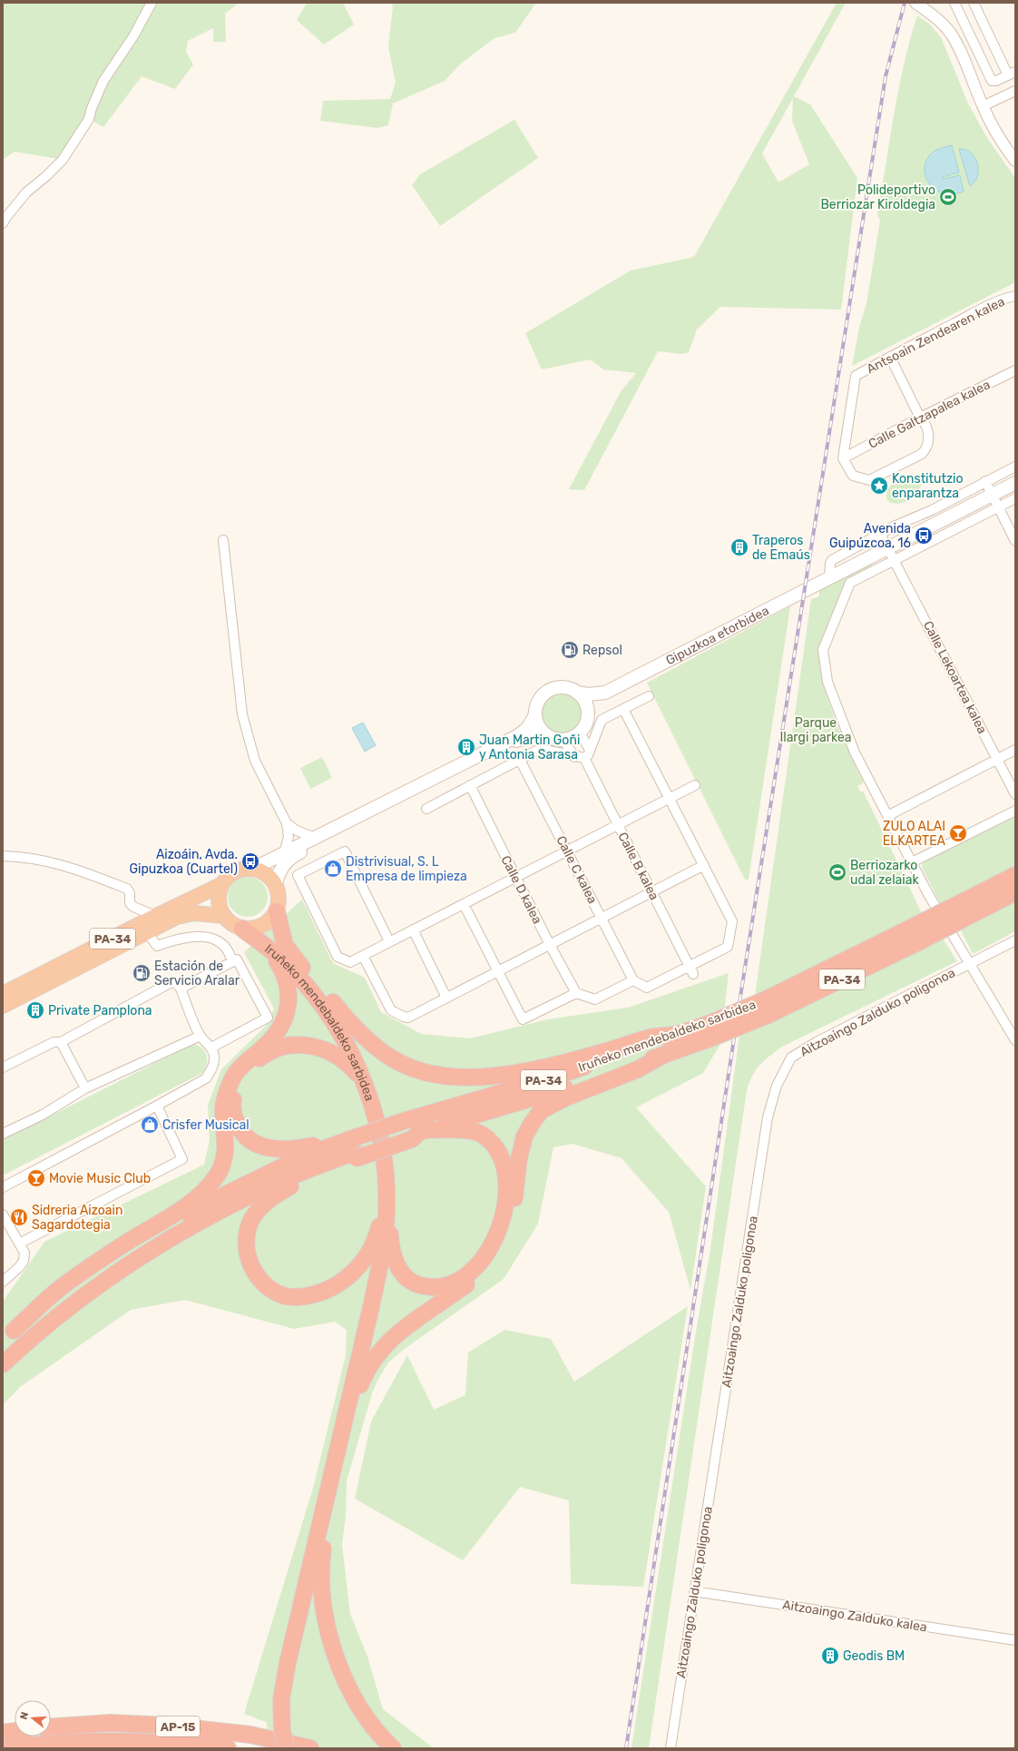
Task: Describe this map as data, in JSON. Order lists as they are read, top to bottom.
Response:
{
  "streets": {
    "highway": ["PA-34", "Iruñeko mendebaldeko sarbidea", "AP-15"],
    "main road": ["Gipuzkoa etorbidea"],
    "street": [
      "Antsoain Zendearen kalea",
      "Calle Galtzapalea kalea",
      "Calle Lekoartea kalea",
      "Calle B kalea",
      "Calle C kalea",
      "Calle D kalea",
      "Aitzoaingo Zalduko poligonoa",
      "Aitzoaingo Zalduko kalea"
    ]
  },
  "crossings": [
    ["Antsoain Zendearen kalea", "Calle Galtzapalea kalea"],
    ["PA-34", "Iruñeko mendebaldeko sarbidea"],
    ["Aitzoaingo Zalduko poligonoa", "Aitzoaingo Zalduko kalea"]
  ],
  "parks": ["Parque Ilargi parkea"],
  "places": {
    "sports": ["Polideportivo Berriozar Kiroldegia", "Berriozarko udal zelaiak"],
    "place": ["Konstitutzio enparantza"],
    "bus stop": ["Avenida Guipúzcoa, 16", "Aizoáin, Avda. Gipuzkoa (Cuartel)"],
    "building": [
      "Traperos de Emaús",
      "Juan Martin Goñi y Antonia Sarasa",
      "Private Pamplona",
      "Geodis BM"
    ],
    "fuel station": ["Repsol", "Estación de Servicio Aralar"],
    "bar": ["ZULO ALAI ELKARTEA", "Movie Music Club"],
    "shop": ["Distrivisual, S. L Empresa de limpieza", "Crisfer Musical"],
    "restaurant": ["Sidreria Aizoain Sagardotegia"]
  },
  "north": "left"
}
